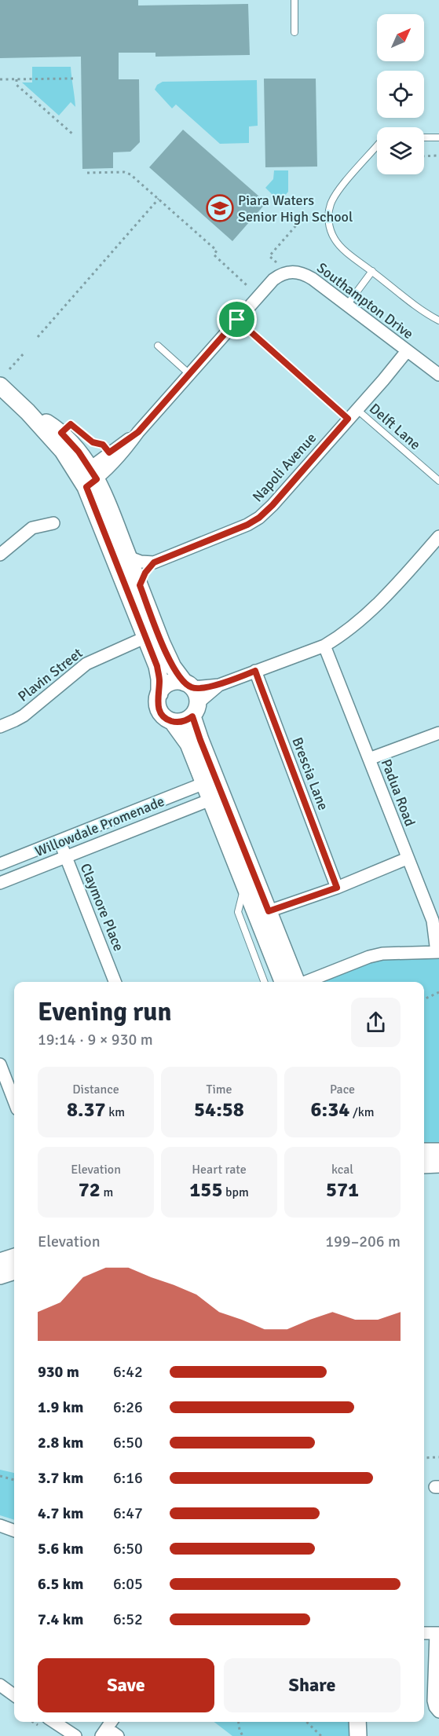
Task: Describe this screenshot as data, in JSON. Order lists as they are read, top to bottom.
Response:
{
  "streets": {
    "street": [
      "Southampton Drive",
      "Napoli Avenue",
      "Plavin Street",
      "Brescia Lane",
      "Padua Road",
      "Willowdale Promenade",
      "Claymore Place"
    ],
    "lane": ["Delft Lane"]
  },
  "crossings": [
    ["Southampton Drive", "Delft Lane"],
    ["Southampton Drive", "Napoli Avenue"],
    ["Delft Lane", "Napoli Avenue"],
    ["Willowdale Promenade", "Claymore Place"]
  ],
  "places": {
    "school or university": ["Piara Waters Senior High School"]
  },
  "north": "top right",
  "page": {
    "heading": ["Evening run", "19:14 · 9 × 930 m"],
    "stats": [
      ["Distance", "8.37 km"],
      ["Time", "54:58"],
      ["Pace", "6:34 /km"],
      ["Elevation", "72 m"],
      ["Heart rate", "155 bpm"],
      ["kcal", "571"]
    ],
    "chart": ["Elevation", "199–206 m"],
    "list": [
      {
        "name": "930 m",
        "note": "6:42"
      },
      {
        "name": "1.9 km",
        "note": "6:26"
      },
      {
        "name": "2.8 km",
        "note": "6:50"
      },
      {
        "name": "3.7 km",
        "note": "6:16"
      },
      {
        "name": "4.7 km",
        "note": "6:47"
      },
      {
        "name": "5.6 km",
        "note": "6:50"
      },
      {
        "name": "6.5 km",
        "note": "6:05"
      },
      {
        "name": "7.4 km",
        "note": "6:52"
      }
    ],
    "buttons": ["Save", "Share"]
  }
}
